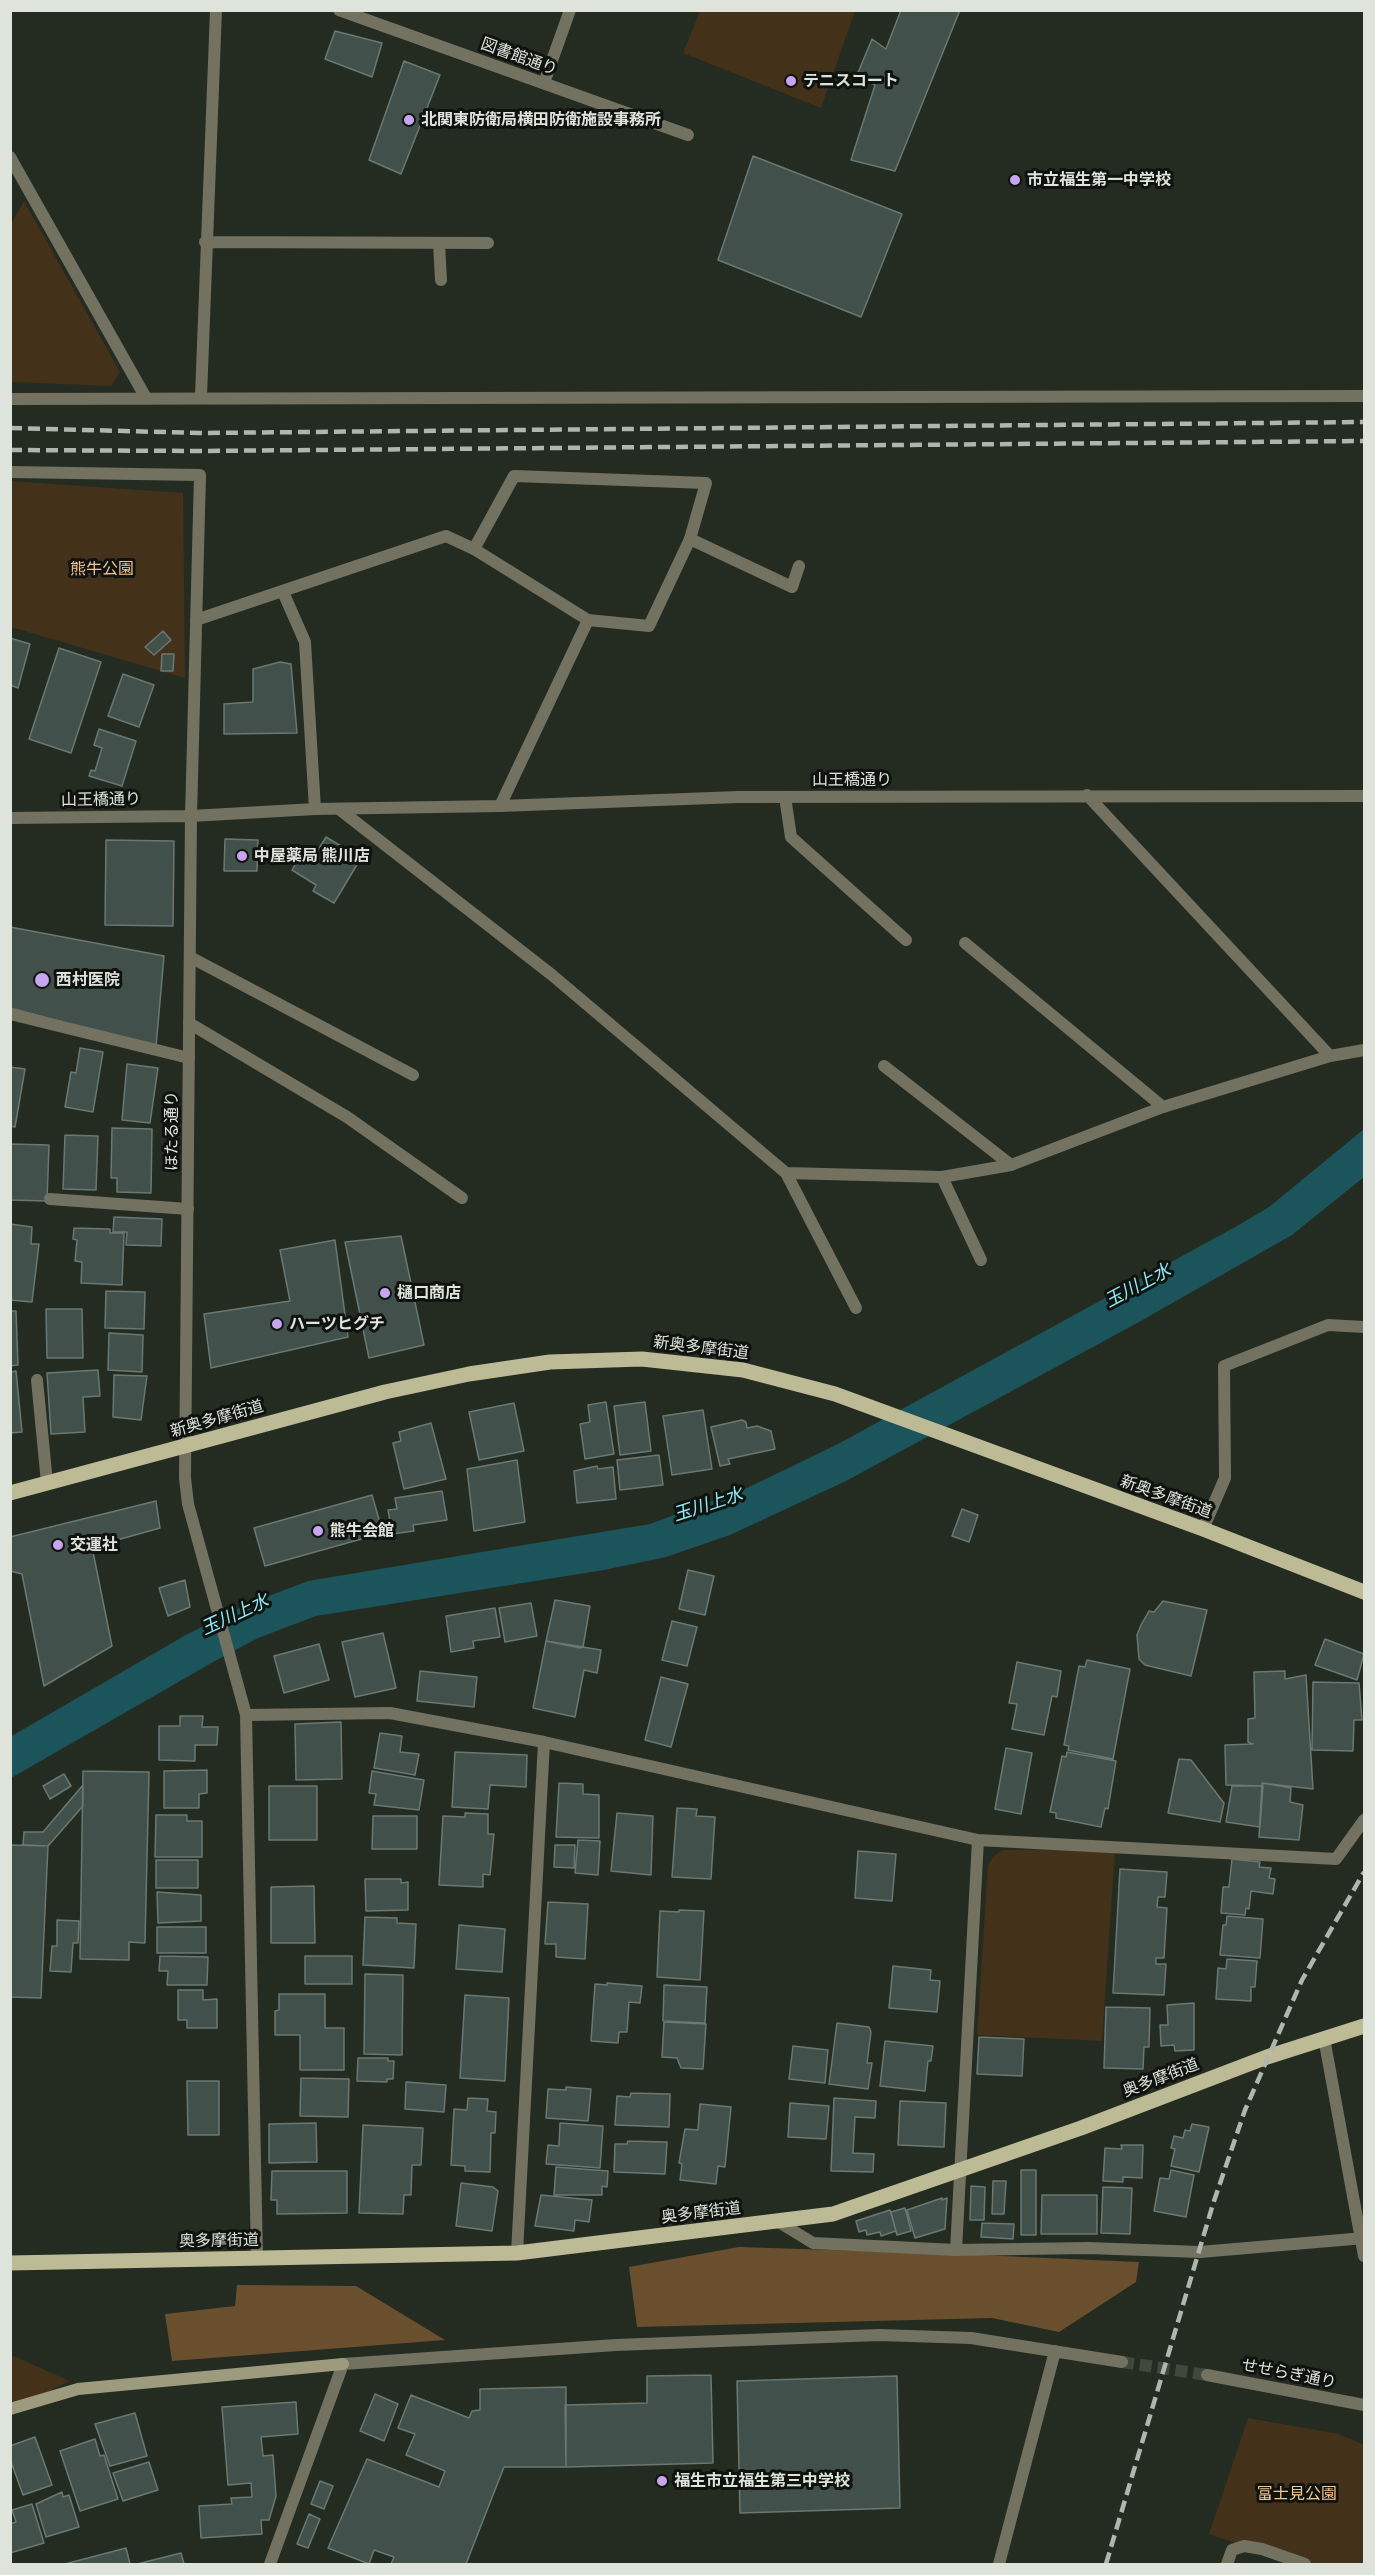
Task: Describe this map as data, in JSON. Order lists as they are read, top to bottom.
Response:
{
  "streets": {
    "main road": ["新奥多摩街道", "奥多摩街道"],
    "street": [
      "図書館通り",
      "山王橋通り",
      "ほたる通り",
      "せせらぎ通り"
    ]
  },
  "crossings": [
    ["山王橋通り", "ほたる通り"],
    ["ほたる通り", "新奥多摩街道"],
    ["ほたる通り", "奥多摩街道"]
  ],
  "water": ["玉川上水"],
  "parks": ["熊牛公園", "富士見公園"],
  "places": [
    "テニスコート",
    "北関東防衛局横田防衛施設事務所",
    "市立福生第一中学校",
    "中屋薬局 熊川店",
    "西村医院",
    "樋口商店",
    "ハーツヒグチ",
    "熊牛会館",
    "交運社",
    "福生市立福生第三中学校"
  ]
}
